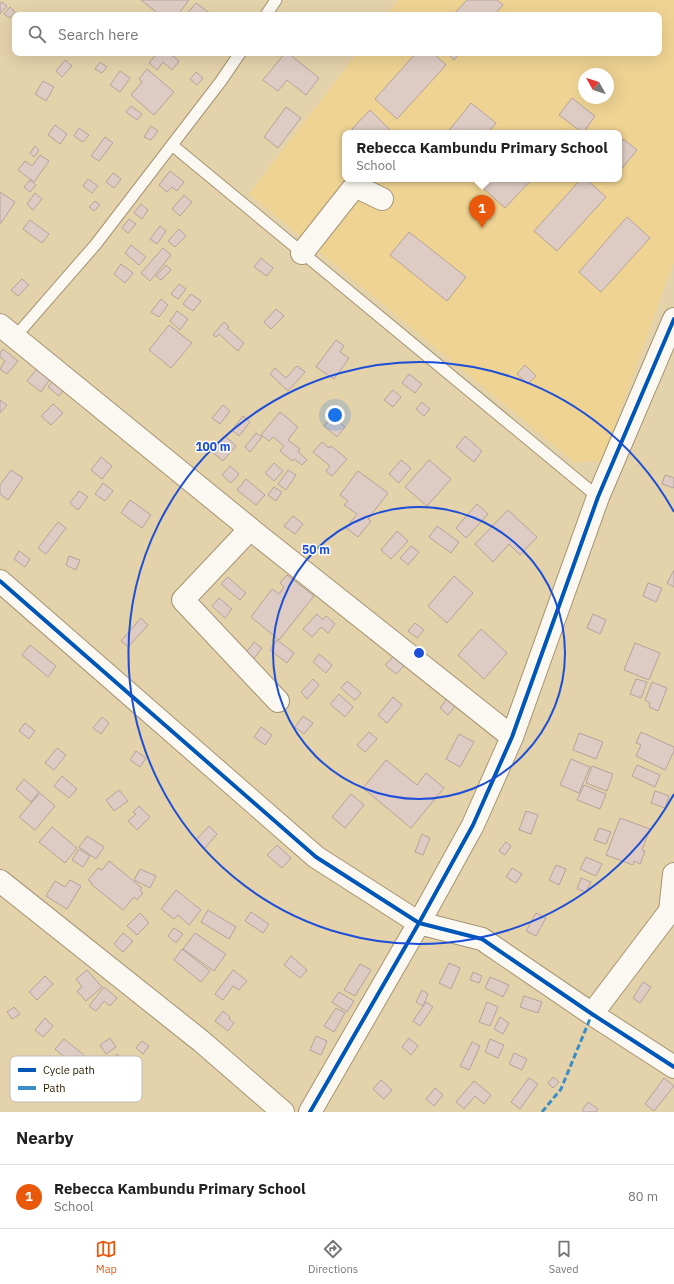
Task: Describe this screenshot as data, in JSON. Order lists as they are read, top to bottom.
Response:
{
  "legend": ["Cycle path", "Path"],
  "north": "top left",
  "page": {
    "search": "Search here",
    "popup": ["Rebecca Kambundu Primary School", "School"],
    "pins": "1",
    "heading": "Nearby",
    "list": [
      {
        "mark": "1",
        "name": "Rebecca Kambundu Primary School",
        "note": "School",
        "value": "80 m"
      }
    ],
    "nav": ["Map", "Directions", "Saved"]
  },
  "rings": ["100 m", "50 m"]
}
